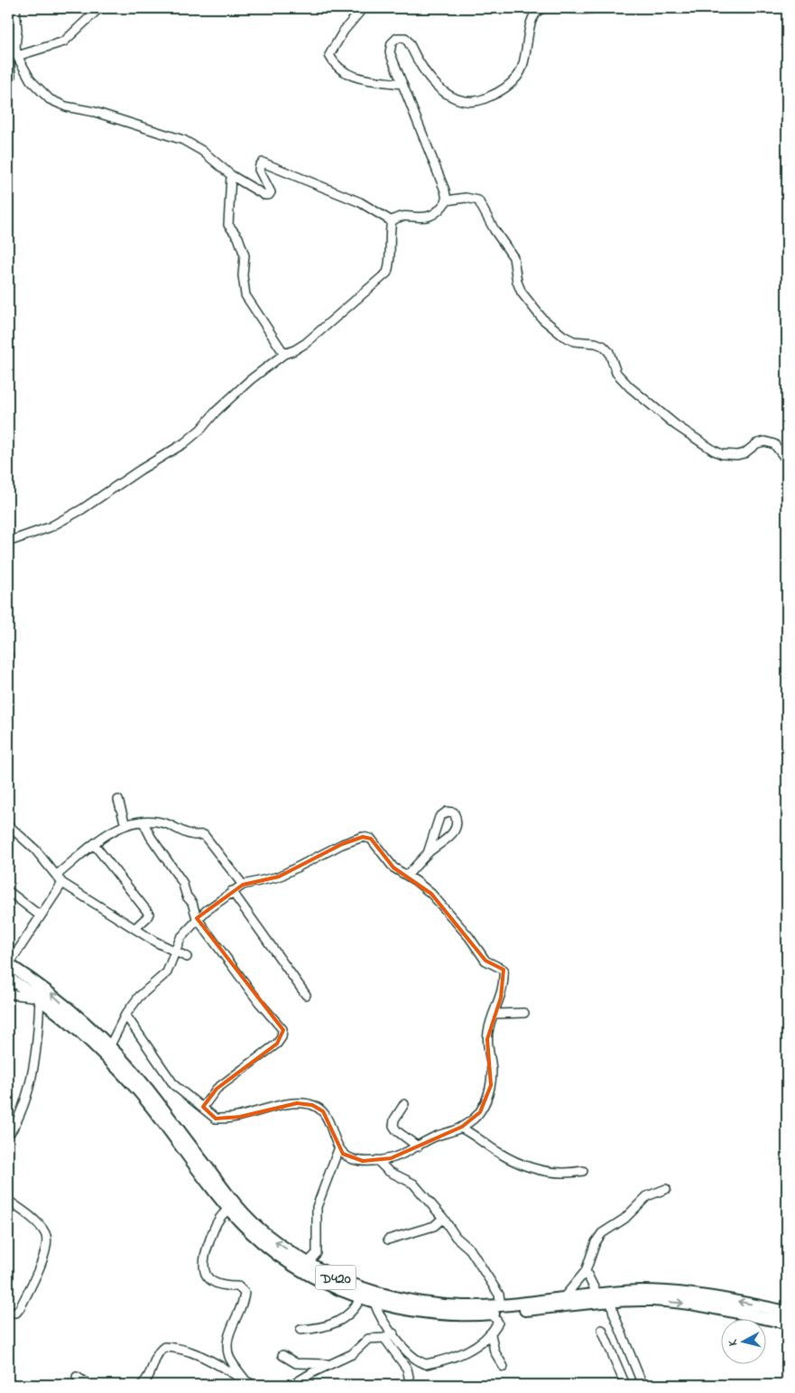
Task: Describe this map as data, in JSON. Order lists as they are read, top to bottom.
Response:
{
  "streets": {
    "highway": ["D420"]
  },
  "north": "left"
}
